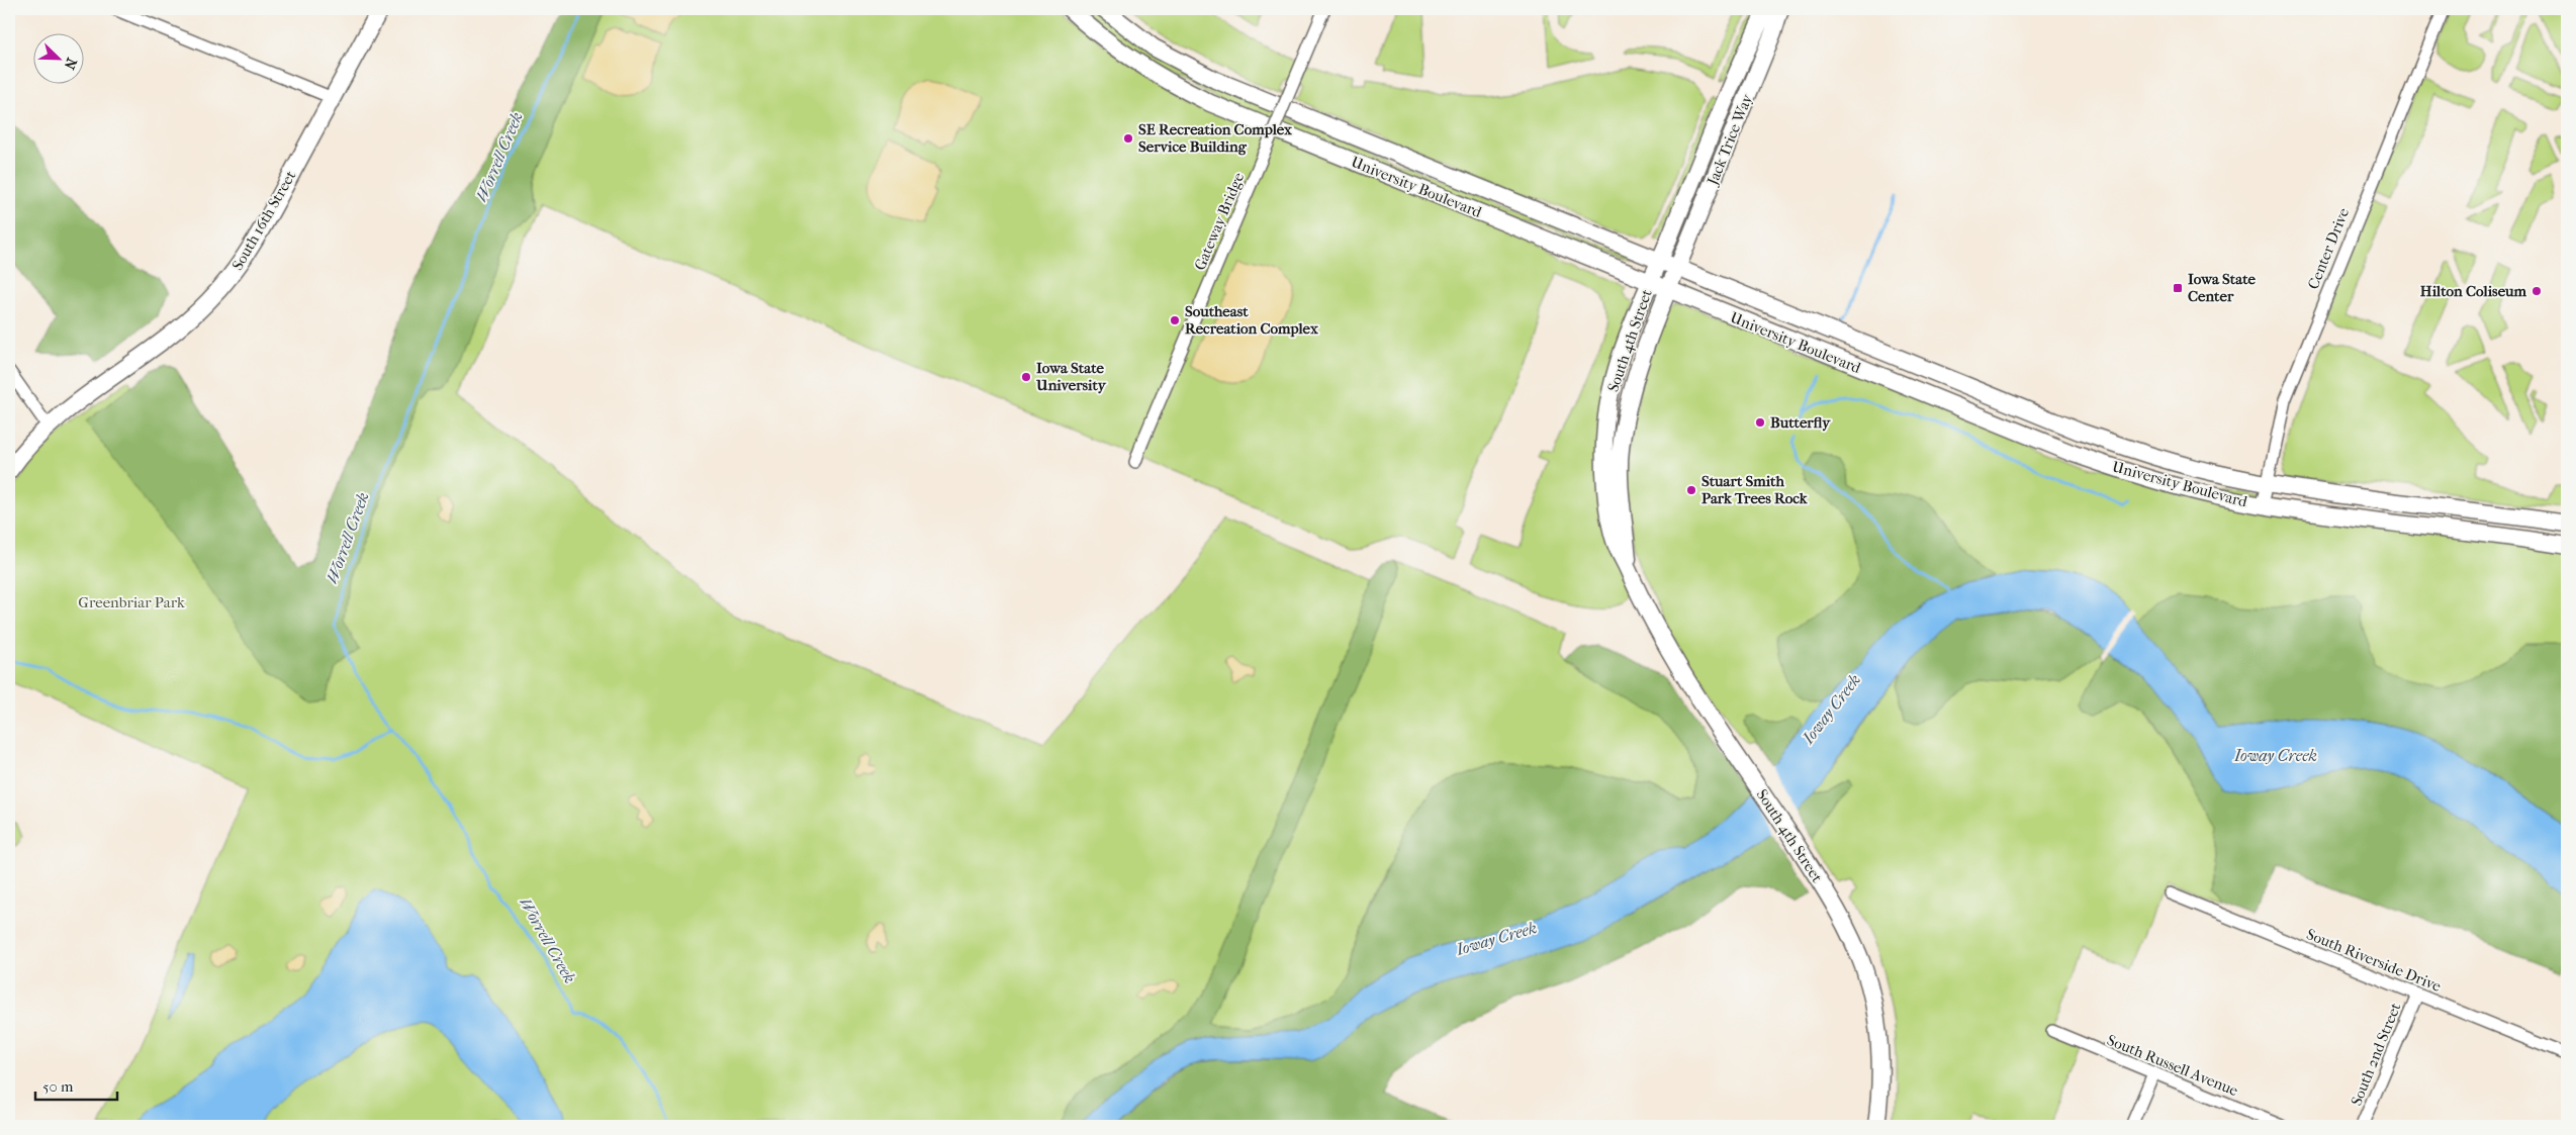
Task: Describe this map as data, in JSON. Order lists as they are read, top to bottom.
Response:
{
  "streets": {
    "main road": [
      "Jack Trice Way",
      "University Boulevard",
      "South 16th Street",
      "South 4th Street"
    ],
    "street": [
      "Gateway Bridge",
      "Center Drive",
      "South Riverside Drive",
      "South 2nd Street",
      "South Russell Avenue"
    ]
  },
  "crossings": [
    ["Jack Trice Way", "University Boulevard"],
    ["Jack Trice Way", "South 4th Street"],
    ["University Boulevard", "Center Drive"],
    ["University Boulevard", "South 4th Street"],
    ["South Riverside Drive", "South 2nd Street"]
  ],
  "water": ["Worrell Creek", "Ioway Creek"],
  "parks": ["Greenbriar Park"],
  "places": {
    "other": [
      "SE Recreation Complex Service Building",
      "Hilton Coliseum",
      "Southeast Recreation Complex",
      "Iowa State University",
      "Butterfly",
      "Stuart Smith Park Trees Rock"
    ],
    "transit": ["Iowa State Center"]
  },
  "scale_bar": "50 m",
  "north": "bottom right"
}
